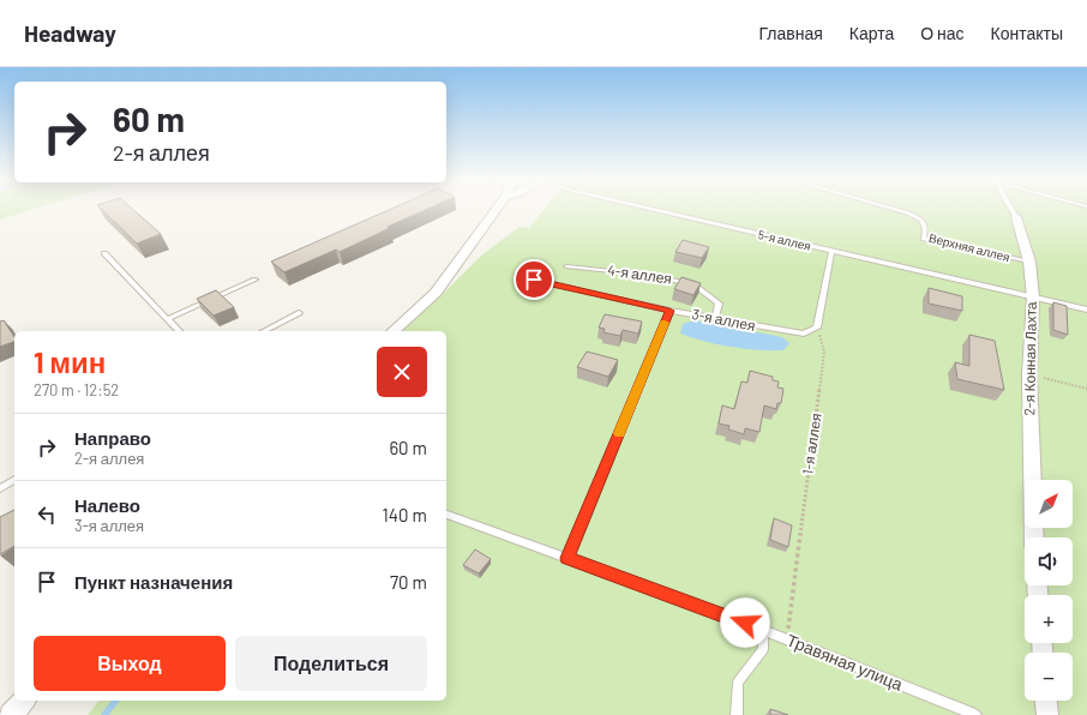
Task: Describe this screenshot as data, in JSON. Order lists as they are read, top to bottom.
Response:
{
  "streets": {
    "street": ["2-я Конная Лахта"],
    "lane": [
      "5-я аллея",
      "Верхняя аллея",
      "4-я аллея",
      "3-я аллея",
      "Травяная улица"
    ],
    "path": ["1-я аллея"]
  },
  "crossings": [
    ["5-я аллея", "2-я Конная Лахта"],
    ["Верхняя аллея", "2-я Конная Лахта"],
    ["4-я аллея", "3-я аллея"],
    ["3-я аллея", "1-я аллея"],
    ["1-я аллея", "Травяная улица"]
  ],
  "north": "top right",
  "page": {
    "header": "Headway",
    "nav": [
      "Главная",
      "Карта",
      "О нас",
      "Контакты"
    ],
    "turn": ["60 m", "2-я аллея"],
    "heading": ["1 мин", "270 m · 12:52"],
    "list": [
      {
        "name": "Направо",
        "note": "2-я аллея",
        "value": "60 m"
      },
      {
        "name": "Налево",
        "note": "3-я аллея",
        "value": "140 m"
      },
      {
        "name": "Пункт назначения",
        "value": "70 m"
      }
    ],
    "map_buttons": ["+", "−"],
    "buttons": ["Выход", "Поделиться"]
  }
}
